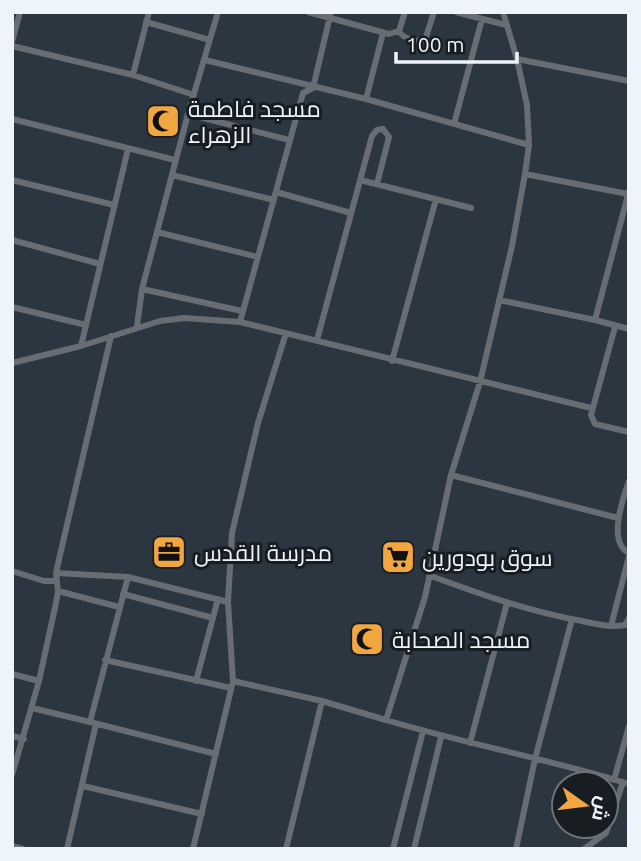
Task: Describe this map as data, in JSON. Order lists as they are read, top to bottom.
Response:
{
  "places": {
    "mosque": ["مسجد فاطمة الزهراء", "مسجد الصحابة"],
    "office": ["مدرسة القدس"],
    "supermarket": ["سوق بودورين"]
  },
  "scale_bar": "100 m",
  "north": "right"
}
